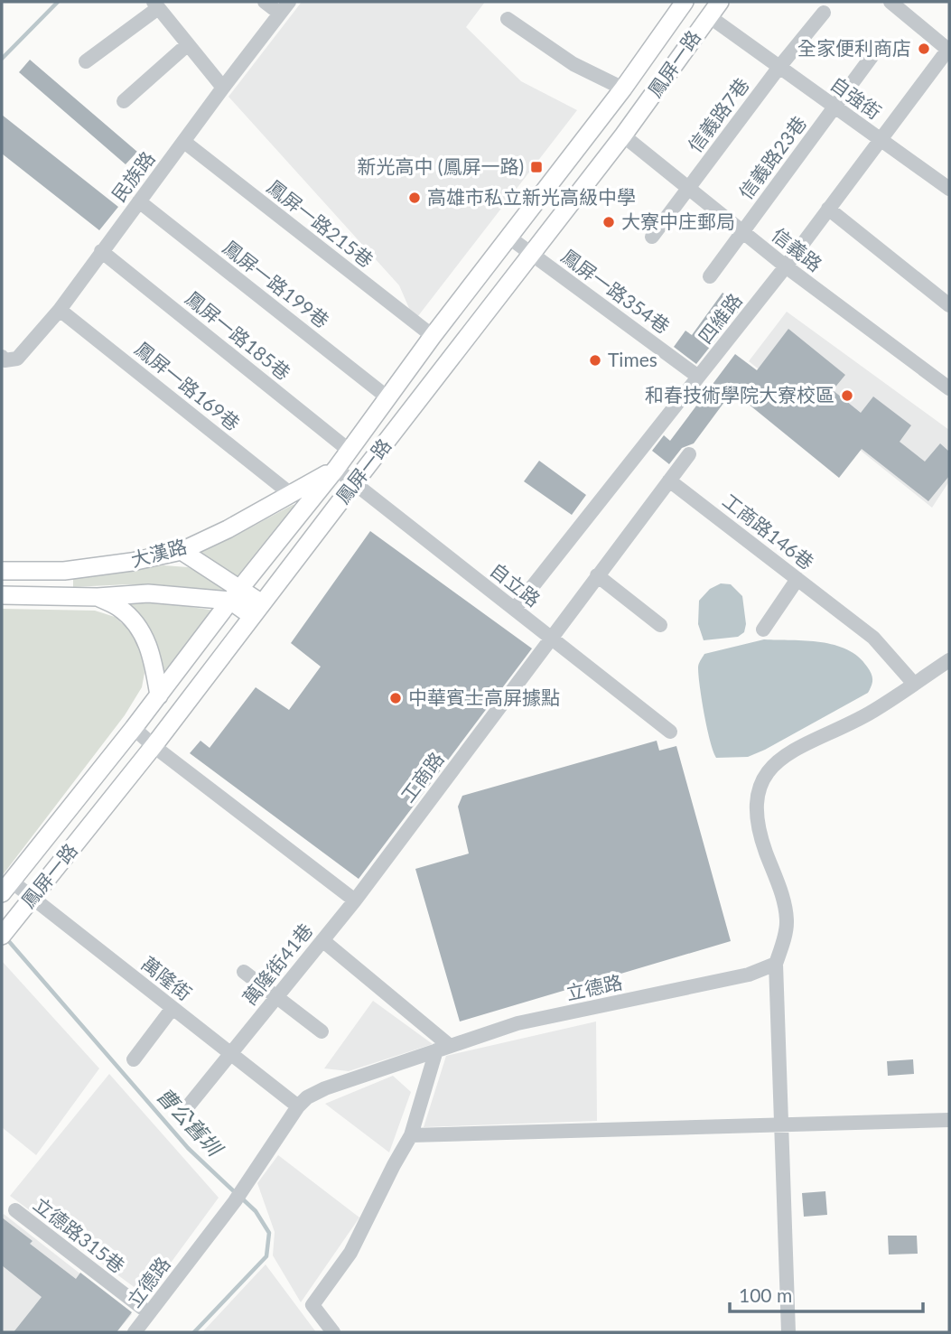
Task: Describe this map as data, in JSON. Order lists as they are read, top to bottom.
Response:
{
  "streets": {
    "main road": ["鳳屏一路", "大漢路"],
    "street": [
      "自強街",
      "信義路7巷",
      "信義路23巷",
      "民族路",
      "鳳屏一路215巷",
      "信義路",
      "鳳屏一路199巷",
      "鳳屏一路354巷",
      "四維路",
      "鳳屏一路185巷",
      "鳳屏一路169巷",
      "工商路146巷",
      "自立路",
      "工商路",
      "萬隆街41巷",
      "萬隆街",
      "立德路",
      "立德路315巷"
    ]
  },
  "crossings": [
    ["鳳屏一路", "自強街"],
    ["鳳屏一路", "鳳屏一路215巷"],
    ["鳳屏一路", "信義路"],
    ["鳳屏一路", "鳳屏一路199巷"],
    ["鳳屏一路", "鳳屏一路354巷"],
    ["鳳屏一路", "鳳屏一路185巷"],
    ["鳳屏一路", "大漢路"],
    ["鳳屏一路", "自立路"],
    ["鳳屏一路", "萬隆街"],
    ["自強街", "信義路7巷"],
    ["自強街", "信義路23巷"],
    ["自強街", "四維路"],
    ["信義路7巷", "信義路"],
    ["信義路23巷", "信義路"],
    ["民族路", "鳳屏一路215巷"],
    ["民族路", "鳳屏一路199巷"],
    ["民族路", "鳳屏一路185巷"],
    ["民族路", "鳳屏一路169巷"],
    ["信義路", "四維路"],
    ["鳳屏一路354巷", "四維路"],
    ["四維路", "自立路"],
    ["鳳屏一路169巷", "大漢路"],
    ["工商路146巷", "工商路"],
    ["大漢路", "自立路"],
    ["自立路", "工商路"],
    ["工商路", "萬隆街41巷"],
    ["萬隆街41巷", "萬隆街"],
    ["萬隆街", "立德路"],
    ["立德路", "立德路315巷"]
  ],
  "water": ["曹公舊圳"],
  "places": {
    "other": [
      "全家便利商店",
      "高雄市私立新光高級中學",
      "大寮中庄郵局",
      "Times",
      "和春技術學院大寮校區",
      "中華賓士高屏據點"
    ],
    "transit": ["新光高中 (鳳屏一路)"]
  },
  "scale_bar": "100 m"
}
